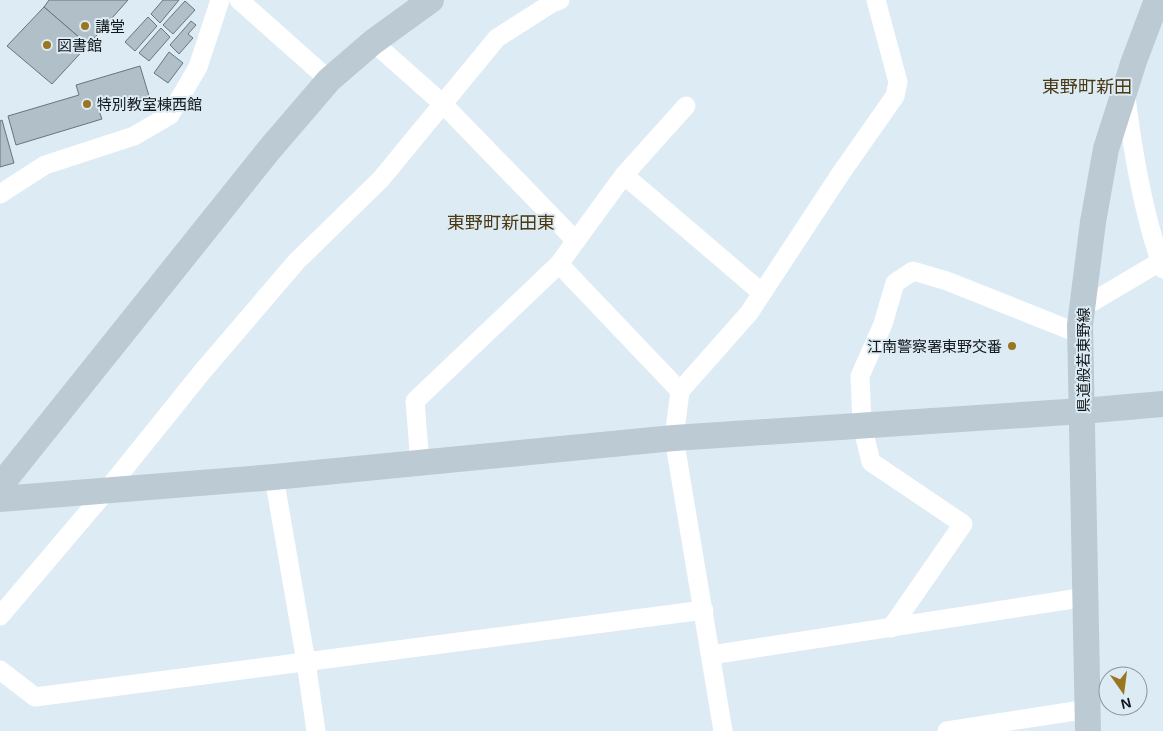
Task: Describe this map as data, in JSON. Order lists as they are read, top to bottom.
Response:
{
  "streets": {
    "street": ["県道般若東野線"]
  },
  "districts": ["東野町新田", "東野町新田東"],
  "places": [
    "講堂",
    "図書館",
    "特別教室棟西館",
    "江南警察署東野交番"
  ],
  "north": "bottom"
}
